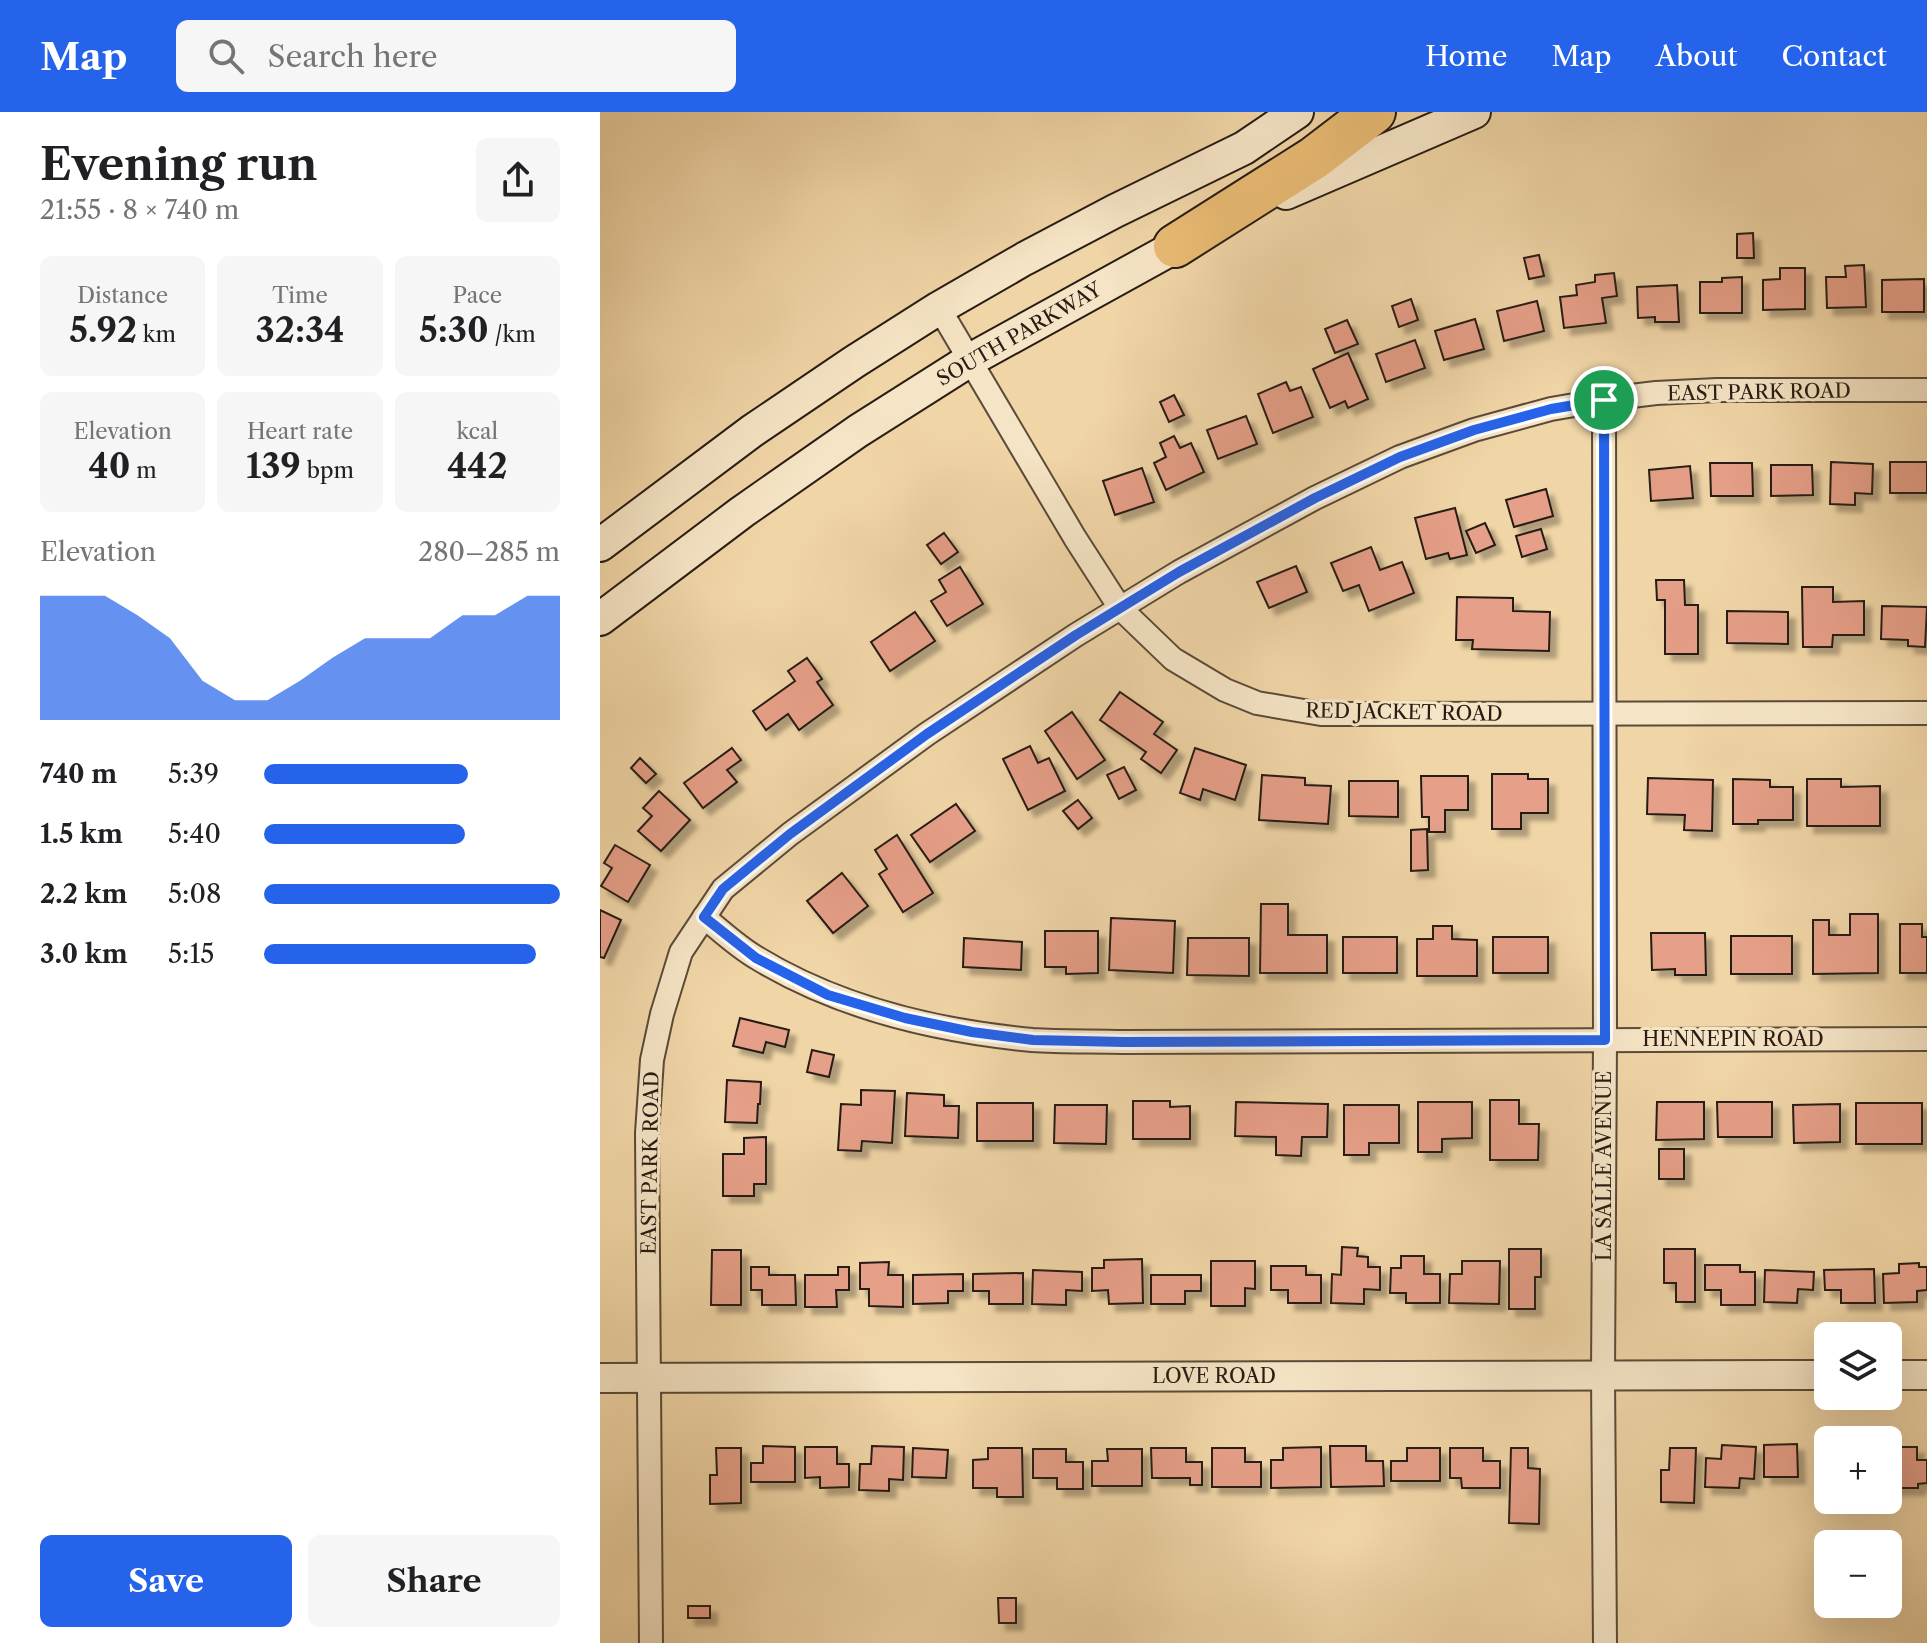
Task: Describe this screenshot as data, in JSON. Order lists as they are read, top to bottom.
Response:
{
  "streets": {
    "main road": ["SOUTH PARKWAY"],
    "street": [
      "EAST PARK ROAD",
      "RED JACKET ROAD",
      "HENNEPIN ROAD",
      "LA SALLE AVENUE",
      "LOVE ROAD"
    ]
  },
  "crossings": [
    ["SOUTH PARKWAY", "RED JACKET ROAD"],
    ["EAST PARK ROAD", "RED JACKET ROAD"],
    ["EAST PARK ROAD", "HENNEPIN ROAD"],
    ["EAST PARK ROAD", "LA SALLE AVENUE"],
    ["EAST PARK ROAD", "LOVE ROAD"],
    ["RED JACKET ROAD", "LA SALLE AVENUE"],
    ["HENNEPIN ROAD", "LA SALLE AVENUE"],
    ["LA SALLE AVENUE", "LOVE ROAD"]
  ],
  "page": {
    "header": "Map",
    "search": "Search here",
    "nav": [
      "Home",
      "Map",
      "About",
      "Contact"
    ],
    "heading": ["Evening run", "21:55 · 8 × 740 m"],
    "stats": [
      ["Distance", "5.92 km"],
      ["Time", "32:34"],
      ["Pace", "5:30 /km"],
      ["Elevation", "40 m"],
      ["Heart rate", "139 bpm"],
      ["kcal", "442"]
    ],
    "chart": ["Elevation", "280–285 m"],
    "list": [
      {
        "name": "740 m",
        "note": "5:39"
      },
      {
        "name": "1.5 km",
        "note": "5:40"
      },
      {
        "name": "2.2 km",
        "note": "5:08"
      },
      {
        "name": "3.0 km",
        "note": "5:15"
      }
    ],
    "map_buttons": ["+", "−"],
    "buttons": ["Save", "Share"]
  }
}
